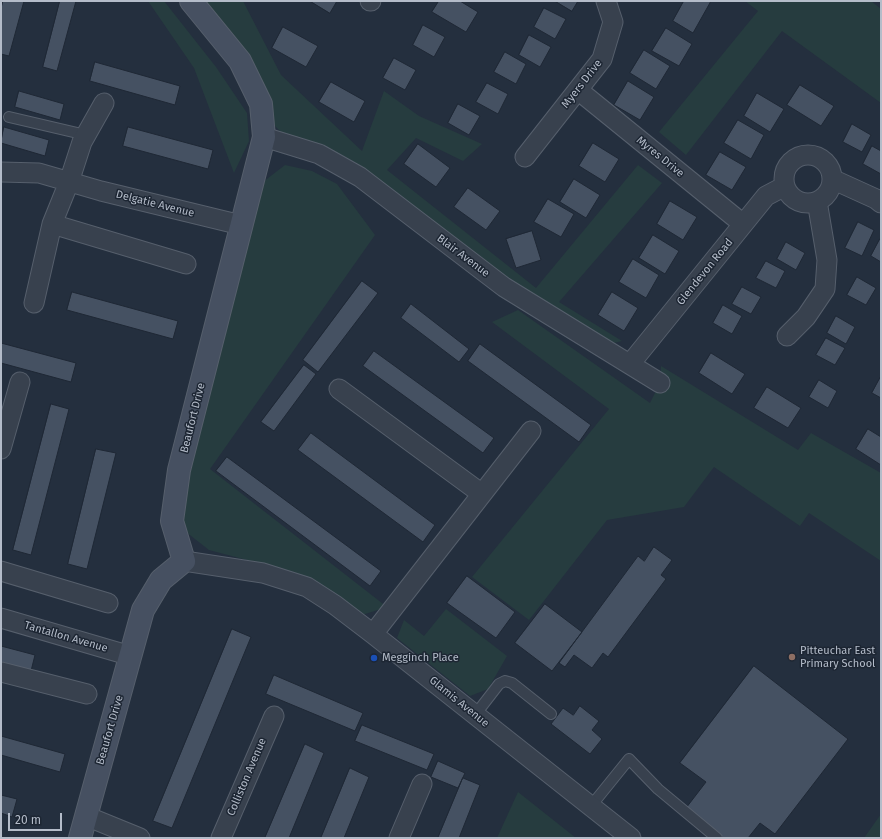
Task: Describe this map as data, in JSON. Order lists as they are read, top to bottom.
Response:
{
  "streets": {
    "street": [
      "Myers Drive",
      "Myres Drive",
      "Delgatie Avenue",
      "Blair Avenue",
      "Glendevon Road",
      "Beaufort Drive",
      "Tantallon Avenue",
      "Glamis Avenue",
      "Colliston Avenue"
    ]
  },
  "crossings": [
    ["Myers Drive", "Myres Drive"],
    ["Myres Drive", "Glendevon Road"],
    ["Delgatie Avenue", "Beaufort Drive"],
    ["Blair Avenue", "Glendevon Road"],
    ["Blair Avenue", "Beaufort Drive"],
    ["Beaufort Drive", "Tantallon Avenue"],
    ["Beaufort Drive", "Glamis Avenue"]
  ],
  "places": ["Pitteuchar East Primary School", "Megginch Place"],
  "scale_bar": "20 m"
}
